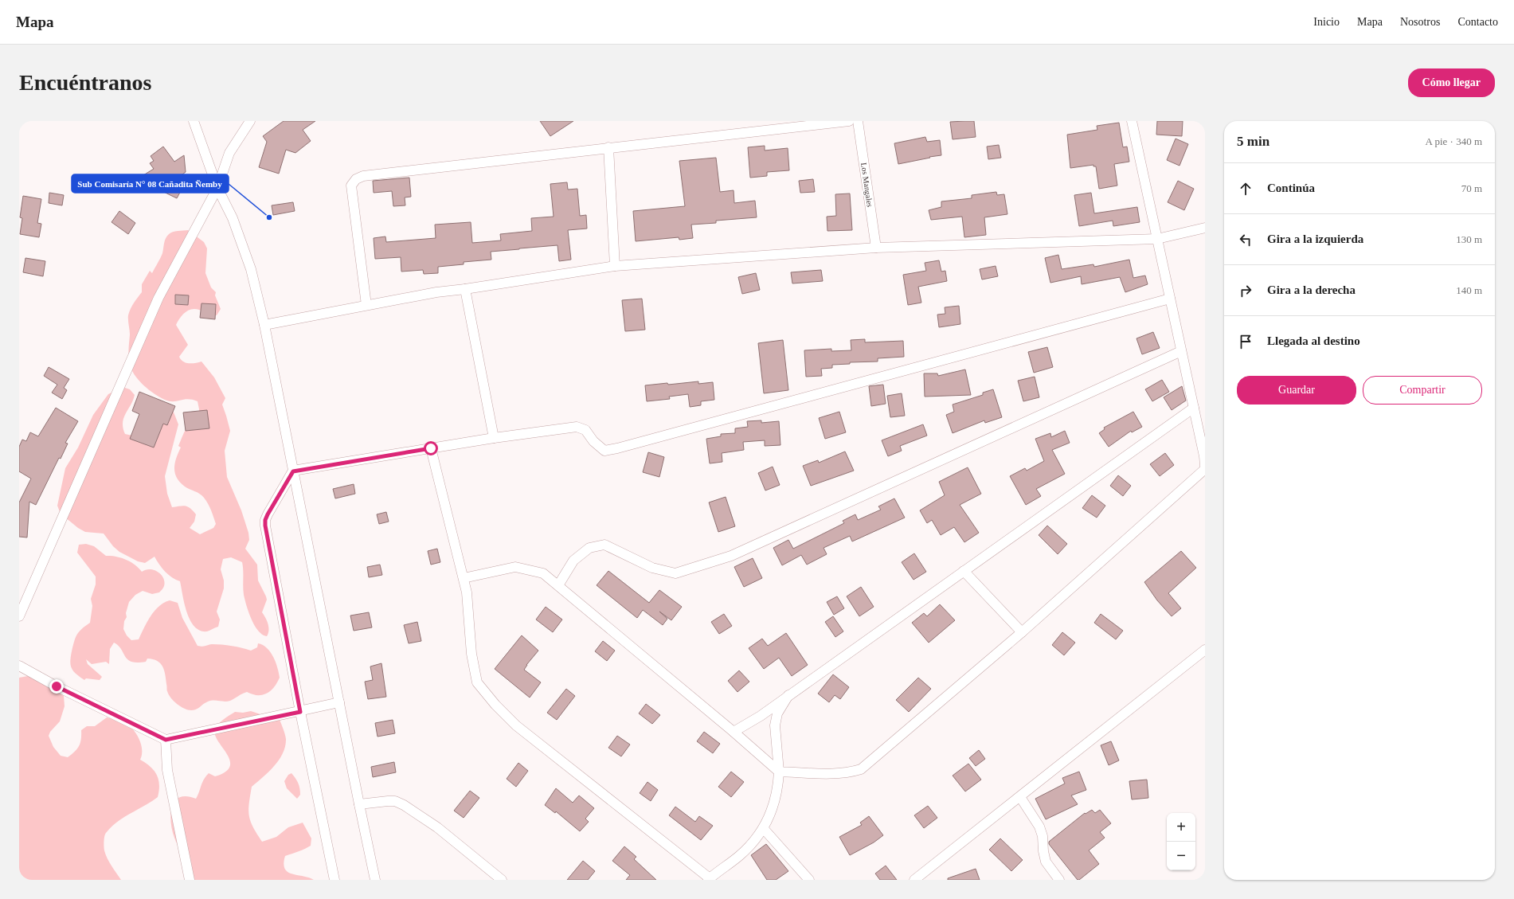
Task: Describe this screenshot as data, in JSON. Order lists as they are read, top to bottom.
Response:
{
  "streets": {
    "street": ["Los Mangales"]
  },
  "places": ["Sub Comisaría N° 08 Cañadita Ñemby"],
  "page": {
    "header": "Mapa",
    "nav": [
      "Inicio",
      "Mapa",
      "Nosotros",
      "Contacto"
    ],
    "buttons": [
      "Cómo llegar",
      ["Guardar", "Compartir"]
    ],
    "title": "Encuéntranos",
    "heading": ["5 min", "A pie · 340 m"],
    "list": [
      ["Continúa", "70 m"],
      ["Gira a la izquierda", "130 m"],
      ["Gira a la derecha", "140 m"],
      "Llegada al destino"
    ],
    "map_buttons": ["+", "−"]
  }
}
